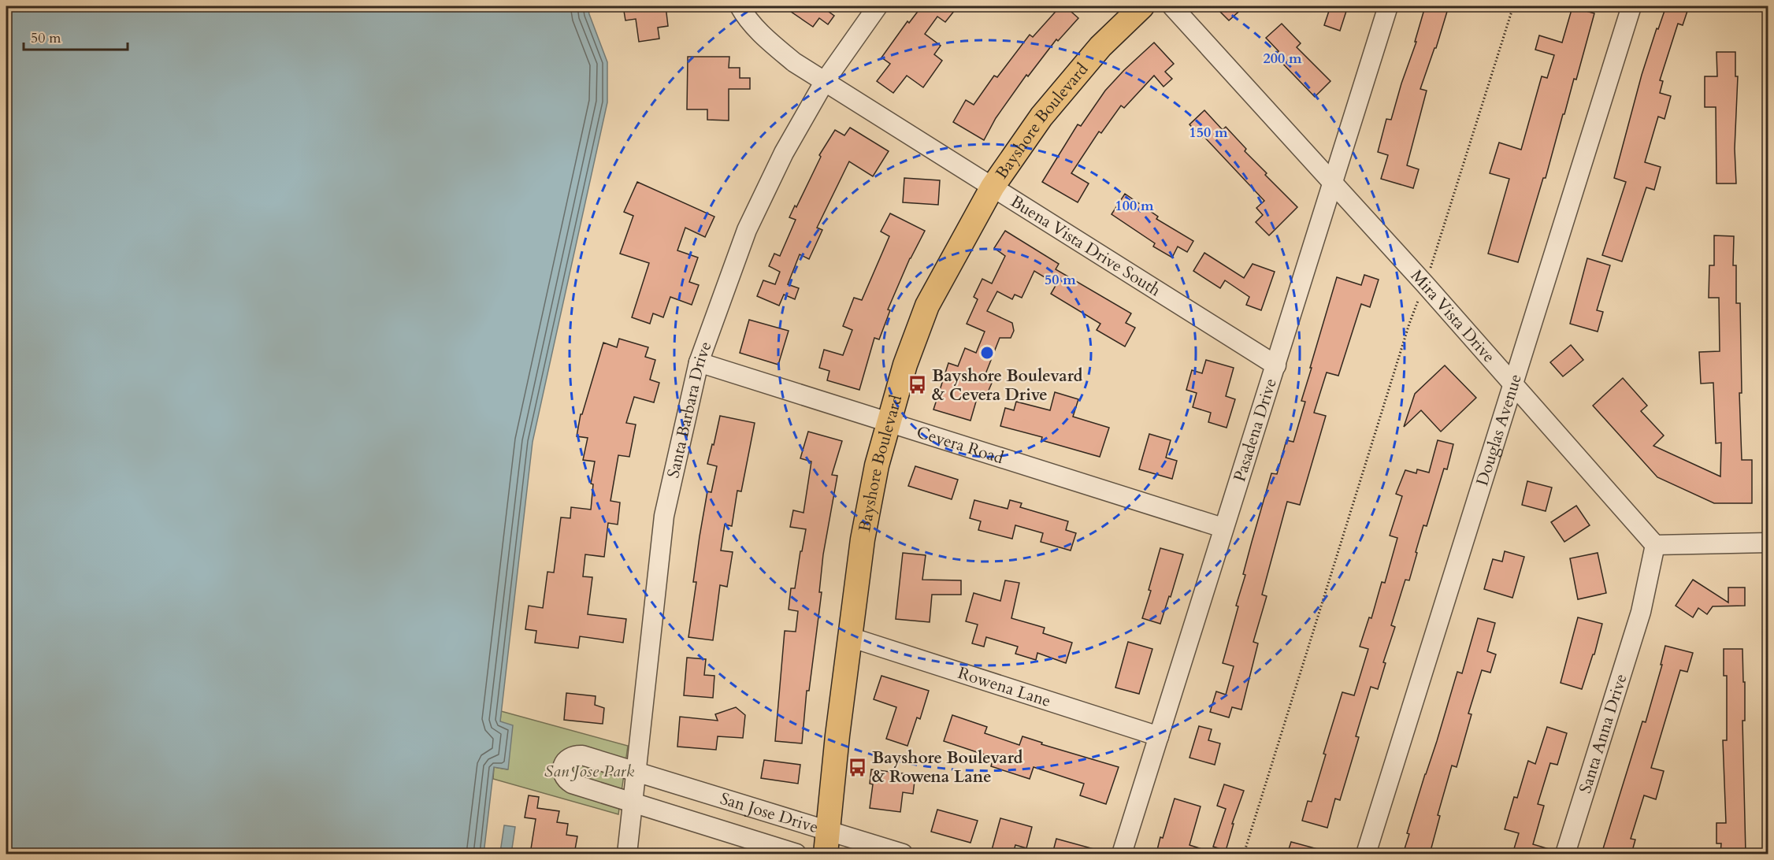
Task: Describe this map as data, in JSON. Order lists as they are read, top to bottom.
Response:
{
  "streets": {
    "main road": ["Bayshore Boulevard"],
    "street": [
      "Buena Vista Drive South",
      "Mira Vista Drive",
      "Santa Barbara Drive",
      "Pasadena Drive",
      "Douglas Avenue",
      "Cevera Road",
      "Rowena Lane",
      "Santa Anna Drive",
      "San Jose Drive"
    ]
  },
  "crossings": [
    ["Bayshore Boulevard", "Buena Vista Drive South"],
    ["Bayshore Boulevard", "Cevera Road"],
    ["Bayshore Boulevard", "Rowena Lane"],
    ["Bayshore Boulevard", "San Jose Drive"],
    ["Buena Vista Drive South", "Santa Barbara Drive"],
    ["Buena Vista Drive South", "Pasadena Drive"],
    ["Mira Vista Drive", "Pasadena Drive"],
    ["Mira Vista Drive", "Douglas Avenue"],
    ["Mira Vista Drive", "Santa Anna Drive"],
    ["Santa Barbara Drive", "Cevera Road"],
    ["Santa Barbara Drive", "San Jose Drive"],
    ["Pasadena Drive", "Cevera Road"],
    ["Pasadena Drive", "Rowena Lane"]
  ],
  "parks": ["San Jose Park"],
  "places": {
    "bus stop": ["Bayshore Boulevard & Cevera Drive", "Bayshore Boulevard & Rowena Lane"]
  },
  "scale_bar": "50 m",
  "rings": [
    "200 m",
    "150 m",
    "100 m",
    "50 m"
  ]
}
